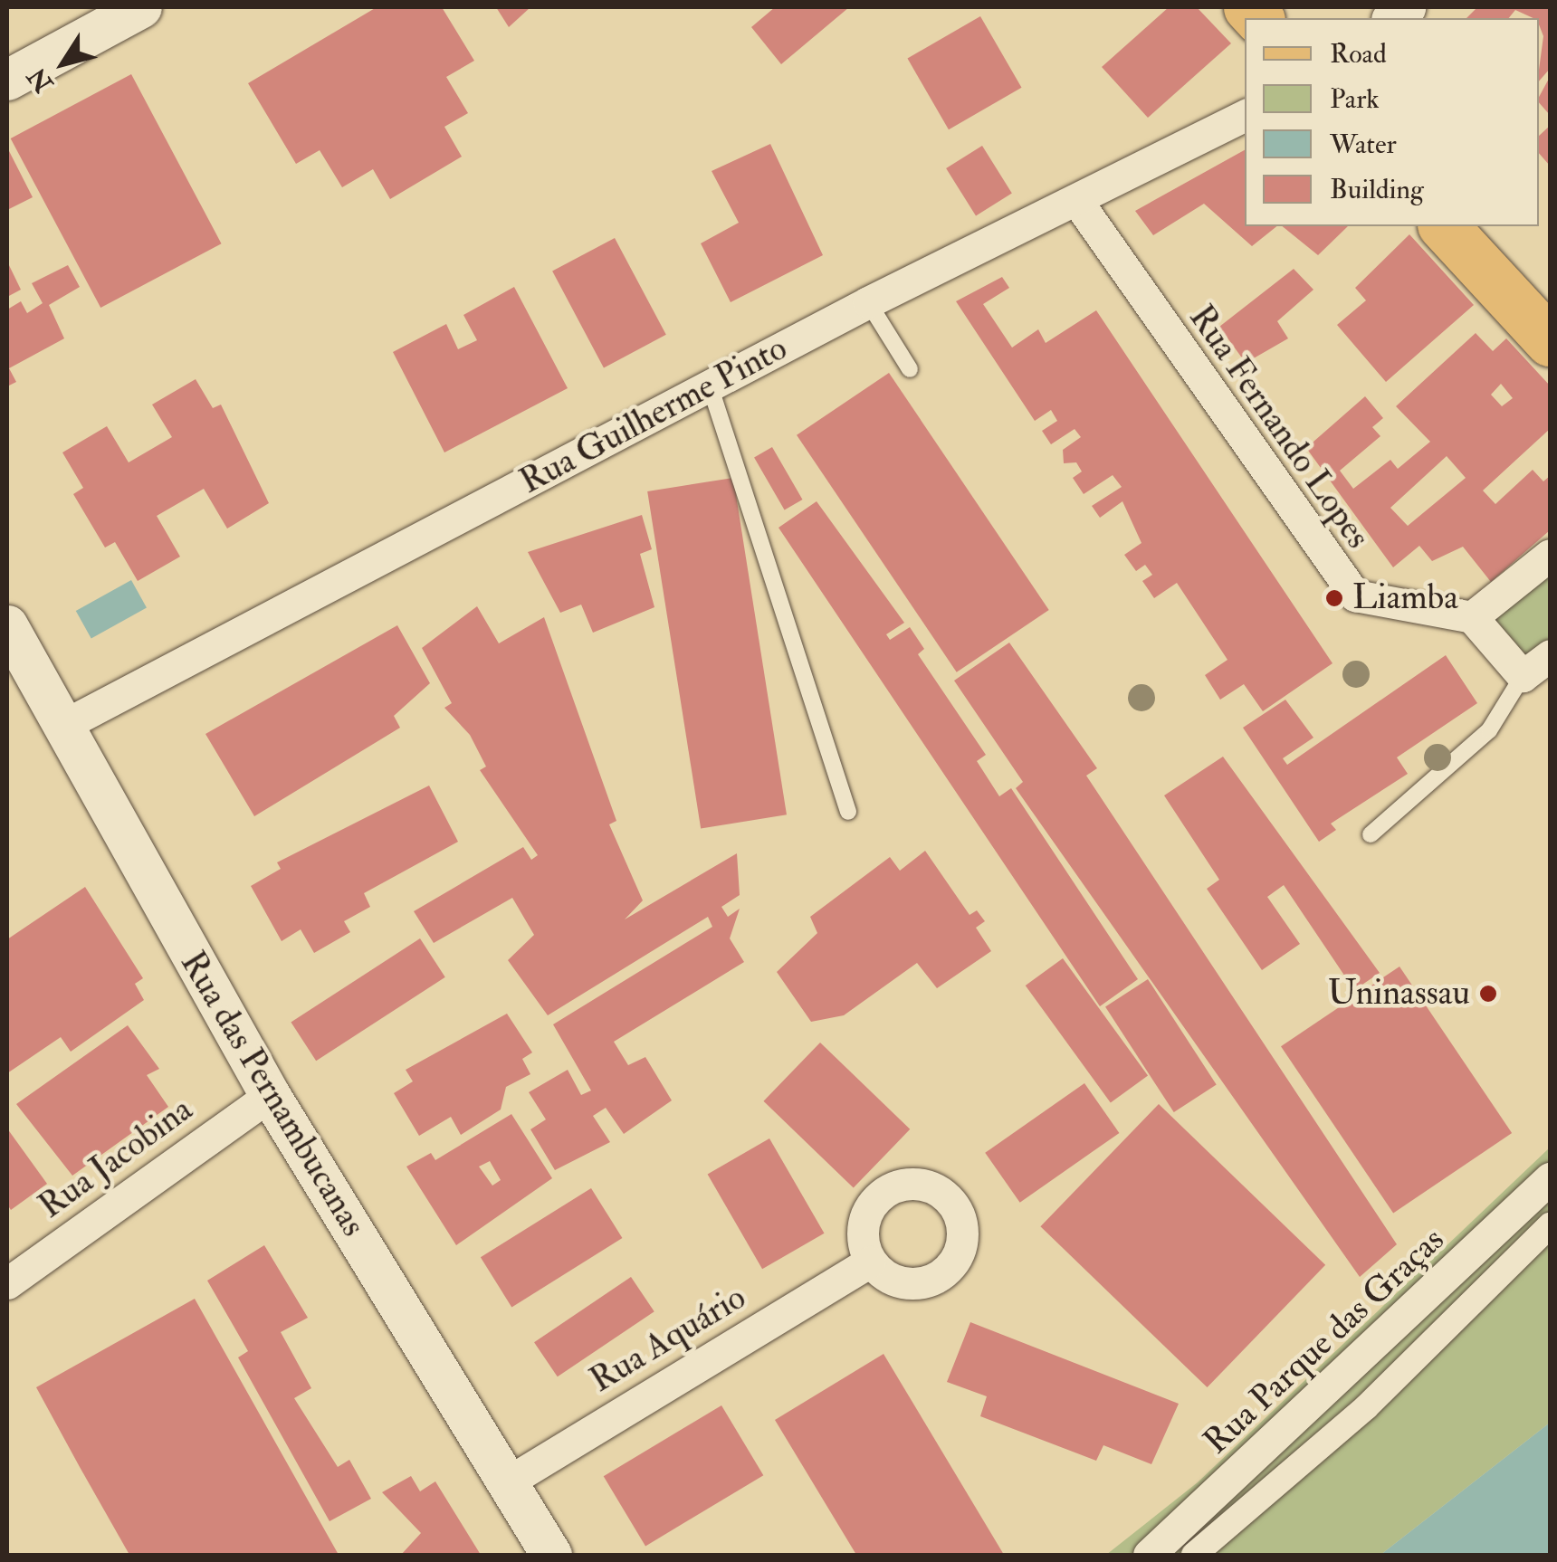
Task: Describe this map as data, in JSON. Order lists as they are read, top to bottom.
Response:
{
  "streets": {
    "street": [
      "Rua Guilherme Pinto",
      "Rua Fernando Lopes",
      "Rua das Pernambucanas",
      "Rua Jacobina",
      "Rua Aquário",
      "Rua Parque das Graças"
    ]
  },
  "crossings": [
    ["Rua Guilherme Pinto", "Rua Fernando Lopes"],
    ["Rua Guilherme Pinto", "Rua das Pernambucanas"],
    ["Rua das Pernambucanas", "Rua Jacobina"],
    ["Rua das Pernambucanas", "Rua Aquário"]
  ],
  "places": ["Liamba", "Uninassau"],
  "legend": [
    "Road",
    "Park",
    "Water",
    "Building"
  ],
  "north": "bottom left"
}
